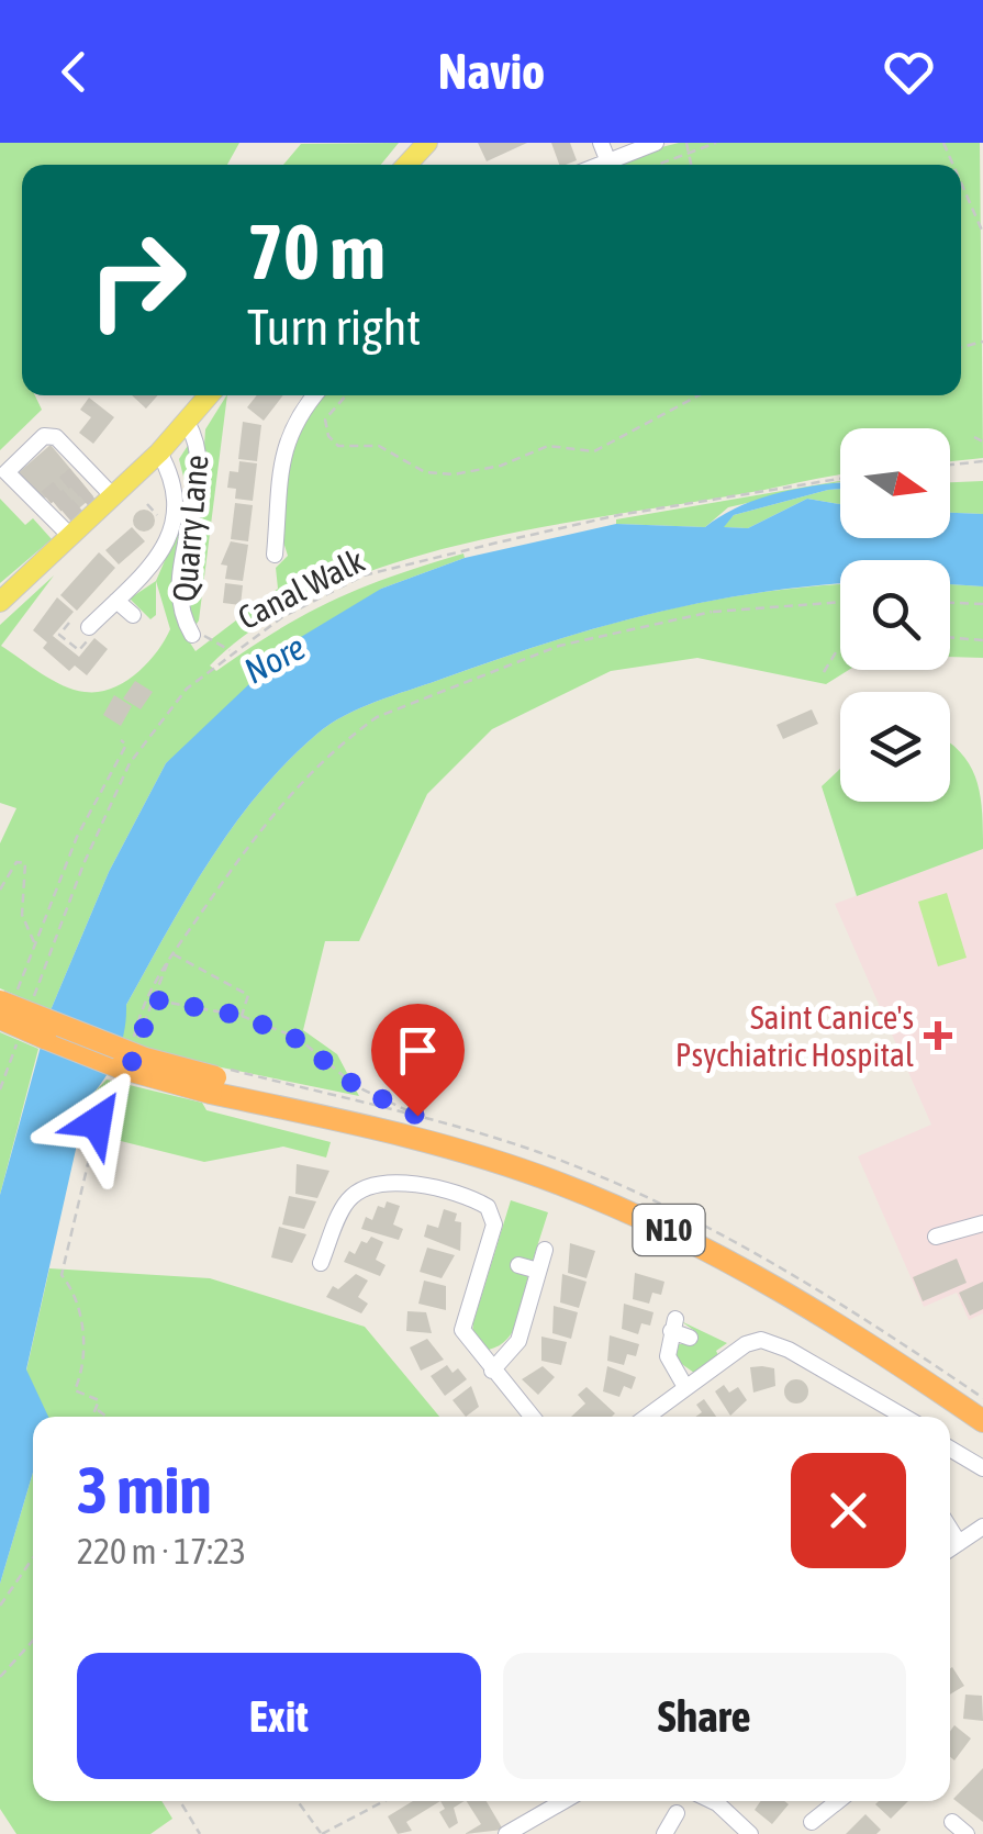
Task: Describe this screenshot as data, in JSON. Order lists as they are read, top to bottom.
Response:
{
  "streets": {
    "highway": ["N10"],
    "street": ["Quarry Lane"],
    "path": ["Canal Walk"]
  },
  "water": ["Nore"],
  "places": {
    "health": ["Saint Canice's Psychiatric Hospital"]
  },
  "north": "right",
  "page": {
    "header": "Navio",
    "turn": ["70 m", "Turn right"],
    "heading": ["3 min", "220 m · 17:23"],
    "buttons": ["Exit", "Share"]
  }
}
